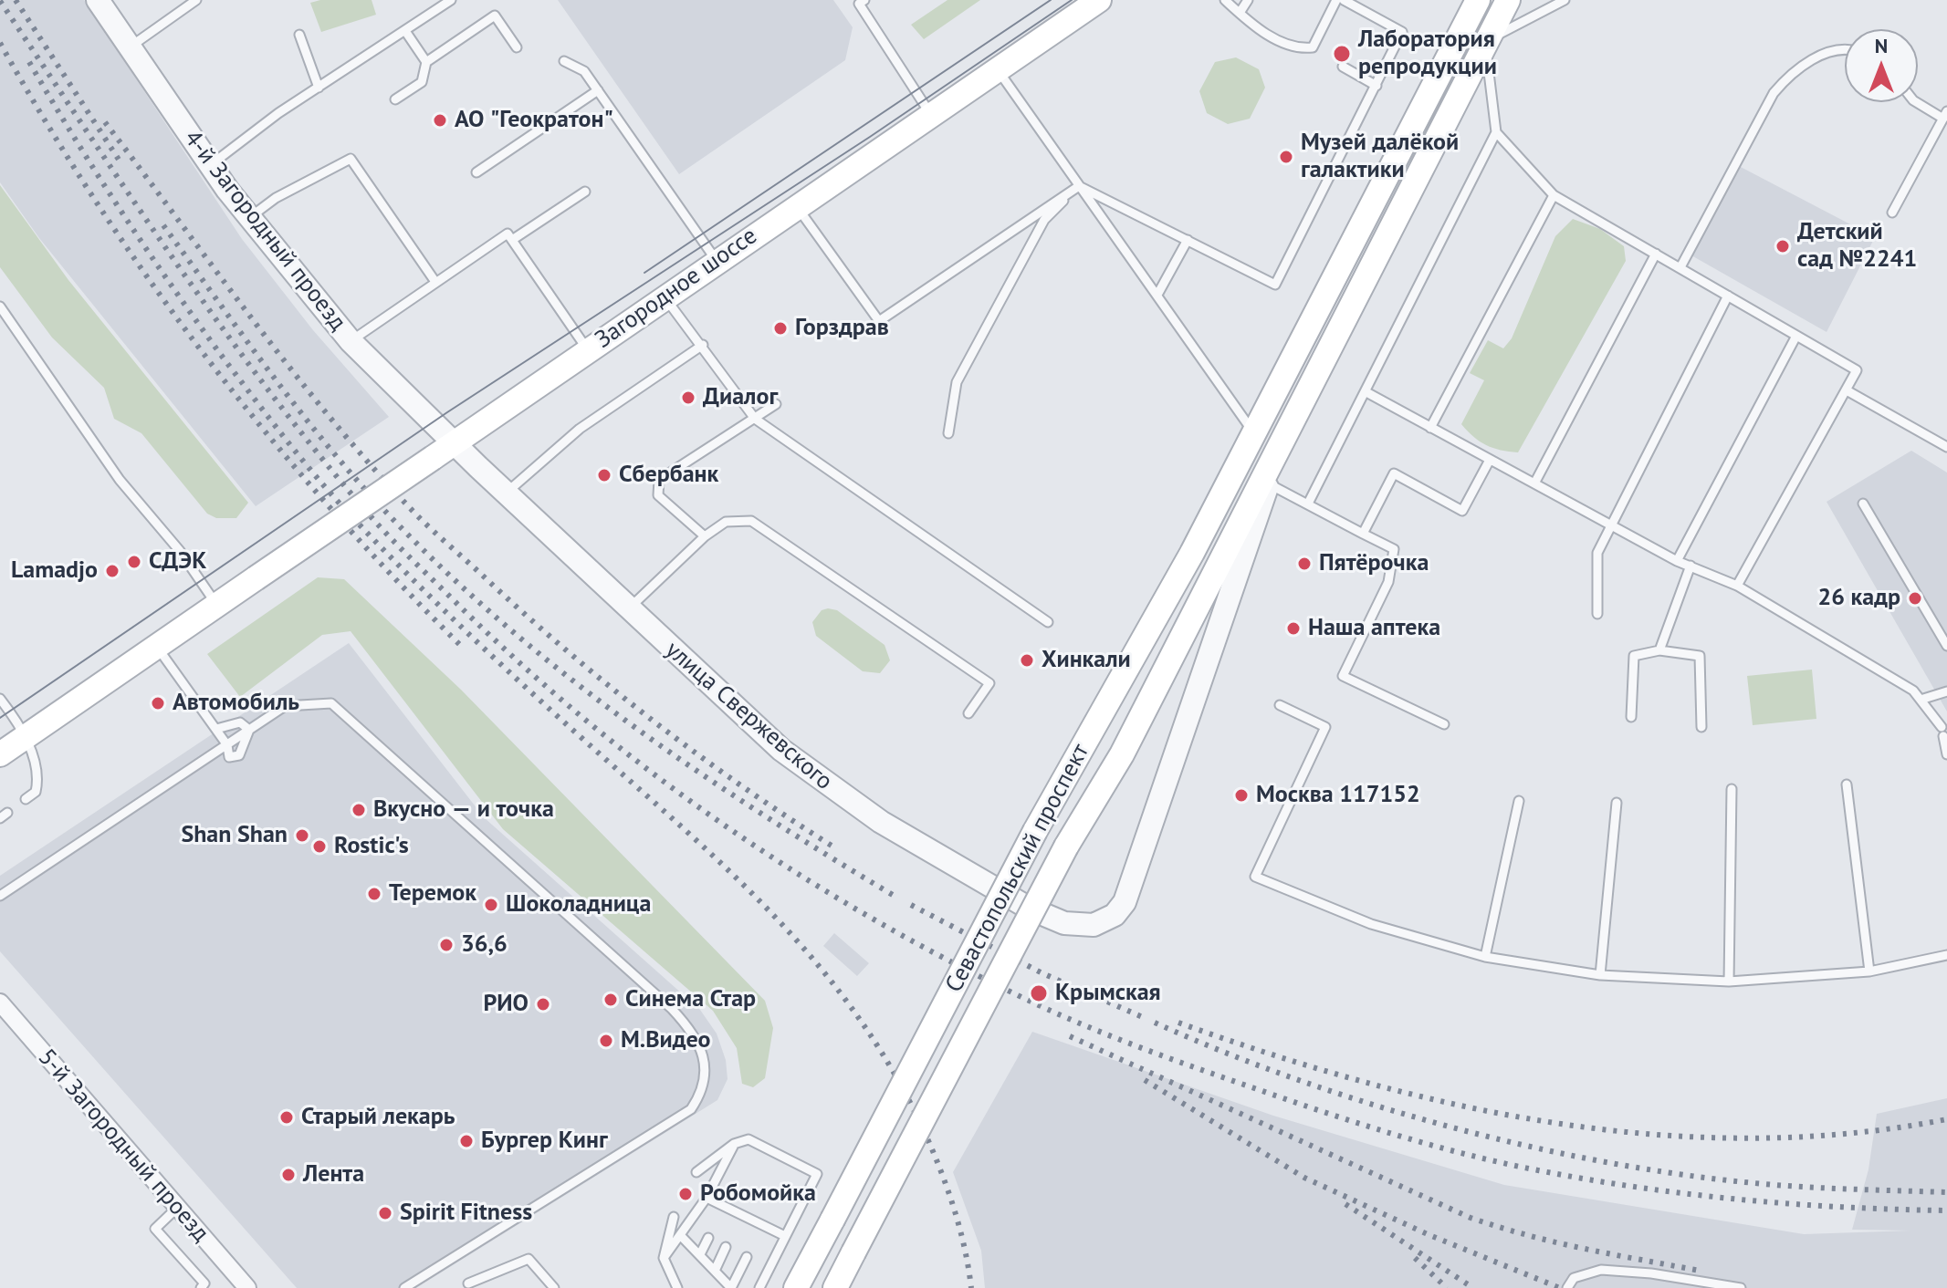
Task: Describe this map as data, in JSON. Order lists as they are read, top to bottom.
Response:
{
  "streets": {
    "main road": ["Загородное шоссе", "Севастопольский проспект"],
    "street": ["4-й Загородный проезд", "улица Свержевского", "5-й Загородный проезд"]
  },
  "crossings": [
    ["4-й Загородный проезд", "Загородное шоссе"],
    ["4-й Загородный проезд", "улица Свержевского"],
    ["Загородное шоссе", "улица Свержевского"],
    ["улица Свержевского", "Севастопольский проспект"]
  ],
  "places": [
    "Лаборатория репродукции",
    "АО \"Геократон\"",
    "Музей далёкой галактики",
    "Детский сад №2241",
    "Горздрав",
    "Диалог",
    "Сбербанк",
    "СДЭК",
    "Пятёрочка",
    "Lamadjo",
    "26 кадр",
    "Наша аптека",
    "Хинкали",
    "Автомобиль",
    "Москва 117152",
    "Вкусно — и точка",
    "Shan Shan",
    "Rostic's",
    "Теремок",
    "Шоколадница",
    "36,6",
    "Крымская",
    "Синема Стар",
    "РИО",
    "М.Видео",
    "Старый лекарь",
    "Бургер Кинг",
    "Лента",
    "Робомойка",
    "Spirit Fitness"
  ],
  "north": "top"
}
